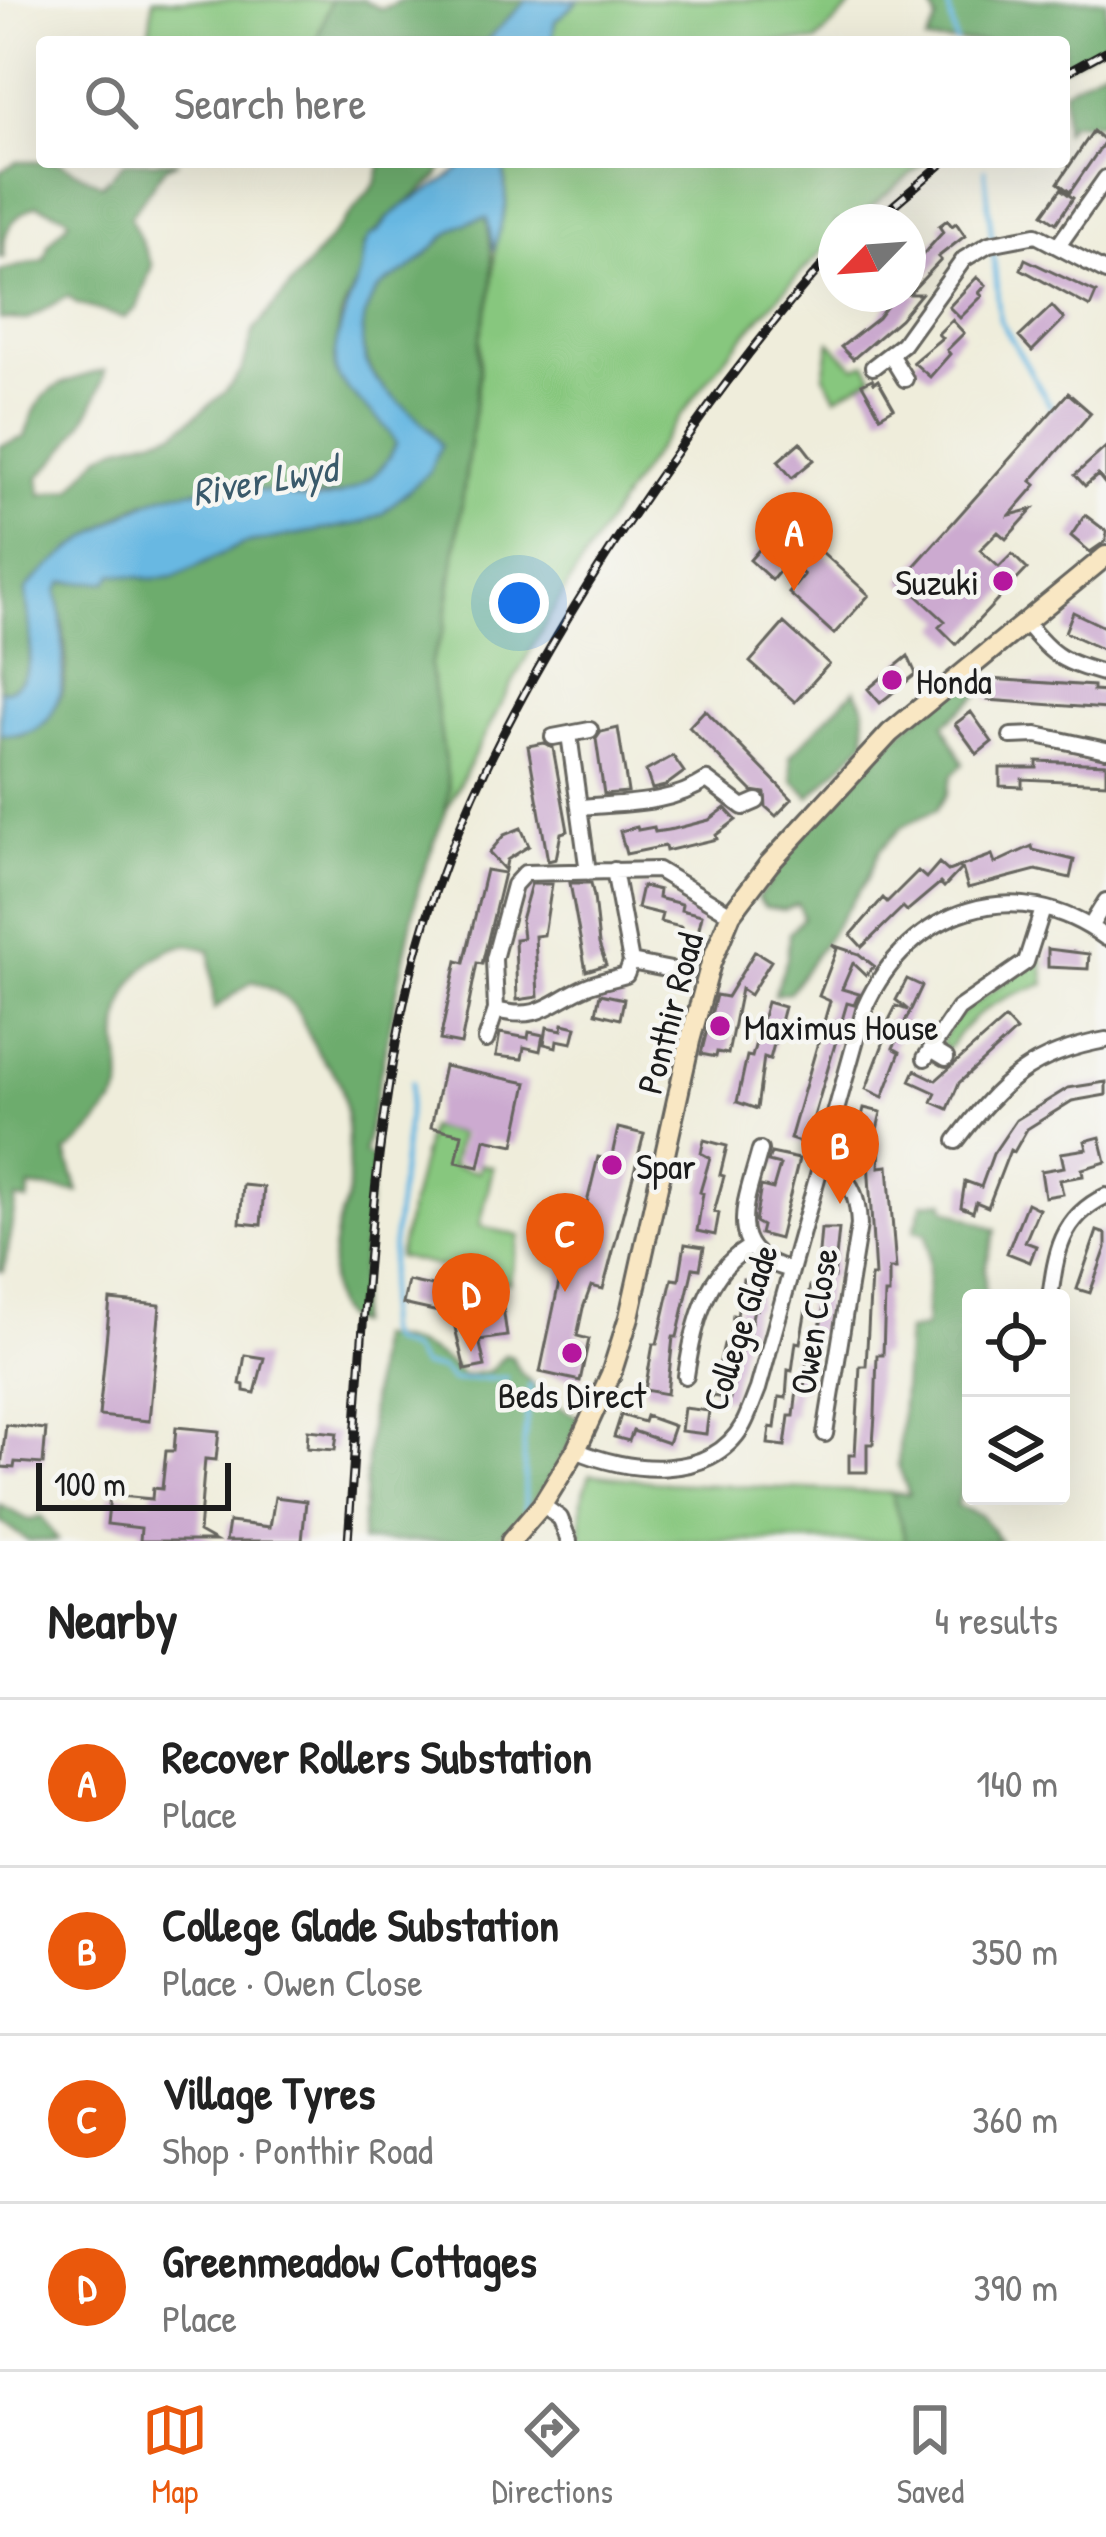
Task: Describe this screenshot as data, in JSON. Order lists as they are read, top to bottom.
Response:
{
  "streets": {
    "main road": ["Ponthir Road"],
    "street": ["Owen Close", "College Glade"]
  },
  "crossings": [
    ["Ponthir Road", "College Glade"],
    ["Owen Close", "College Glade"]
  ],
  "water": ["River Lwyd"],
  "places": [
    "Suzuki",
    "Honda",
    "Maximus House",
    "Spar",
    "Beds Direct"
  ],
  "scale_bar": "100 m",
  "north": "bottom left",
  "page": {
    "search": "Search here",
    "pins": [
      "A",
      "B",
      "C",
      "D"
    ],
    "scale": "100 m",
    "heading": ["Nearby", "4 results"],
    "list": [
      {
        "mark": "A",
        "name": "Recover Rollers Substation",
        "note": "Place",
        "value": "140 m"
      },
      {
        "mark": "B",
        "name": "College Glade Substation",
        "note": "Place · Owen Close",
        "value": "350 m"
      },
      {
        "mark": "C",
        "name": "Village Tyres",
        "note": "Shop · Ponthir Road",
        "value": "360 m"
      },
      {
        "mark": "D",
        "name": "Greenmeadow Cottages",
        "note": "Place",
        "value": "390 m"
      }
    ],
    "nav": ["Map", "Directions", "Saved"]
  }
}
